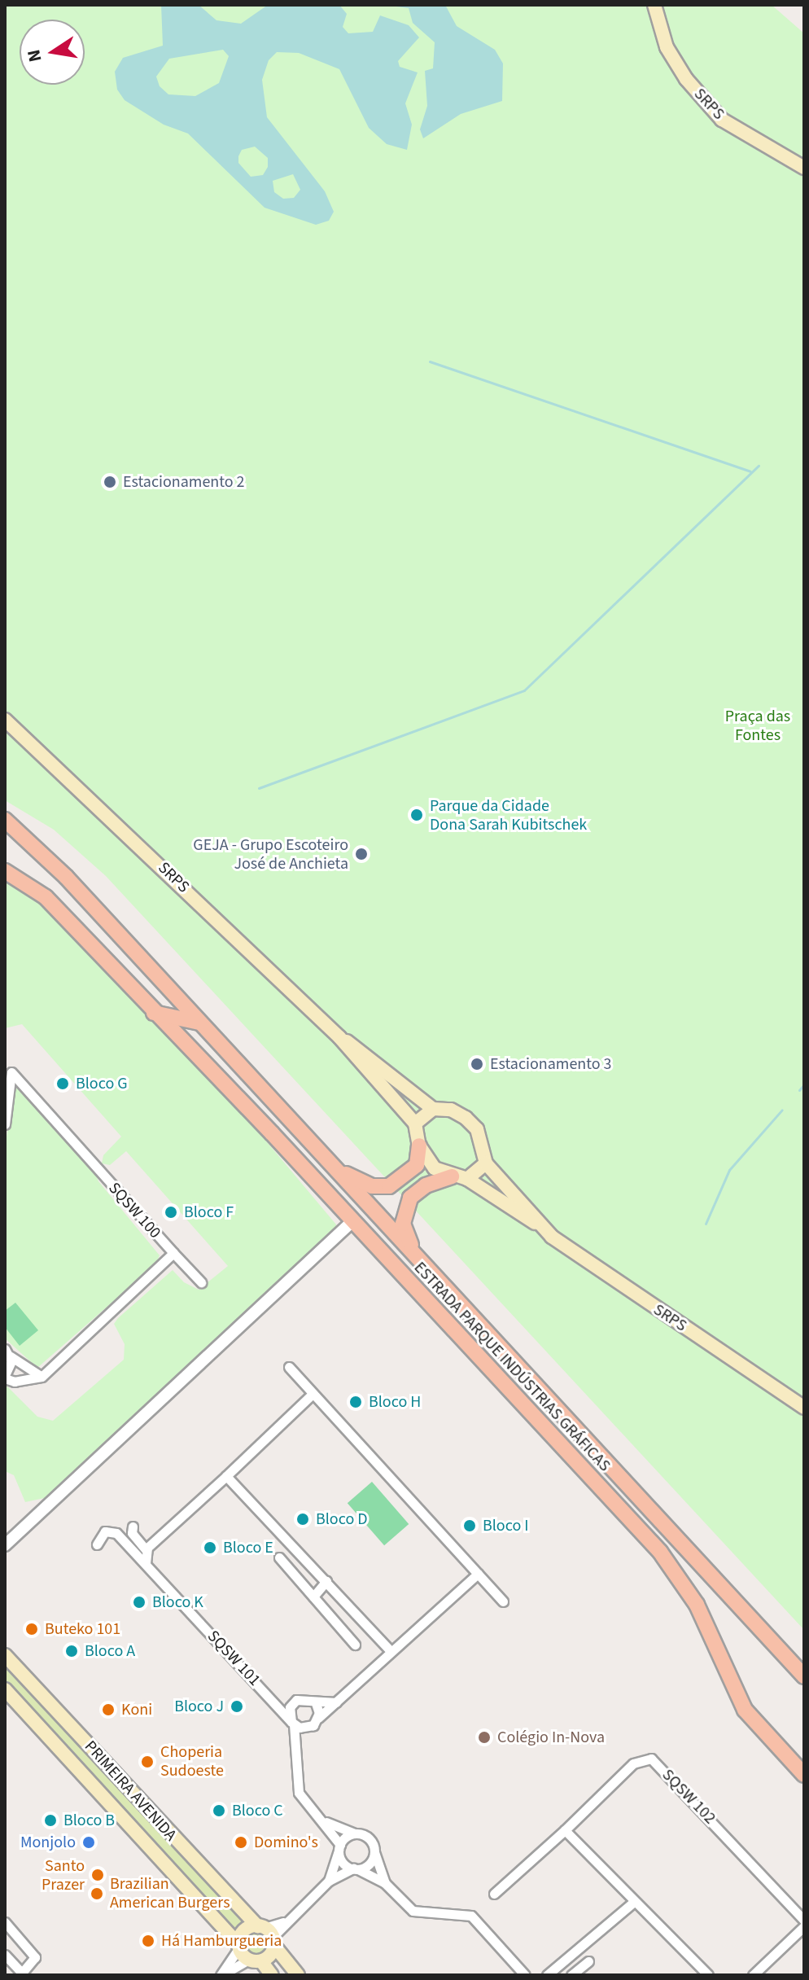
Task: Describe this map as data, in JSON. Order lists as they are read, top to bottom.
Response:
{
  "streets": {
    "main road": ["SRPS", "ESTRADA PARQUE INDÚSTRIAS GRÁFICAS", "PRIMEIRA AVENIDA"],
    "street": ["SQSW 100", "SQSW 101", "SQSW 102"]
  },
  "parks": ["Praça das Fontes"],
  "places": [
    "Estacionamento 2",
    "Parque da Cidade Dona Sarah Kubitschek",
    "GEJA - Grupo Escoteiro José de Anchieta",
    "Estacionamento 3",
    "Bloco G",
    "Bloco F",
    "Bloco H",
    "Bloco D",
    "Bloco I",
    "Bloco E",
    "Bloco K",
    "Buteko 101",
    "Bloco A",
    "Bloco J",
    "Koni",
    "Colégio In-Nova",
    "Choperia Sudoeste",
    "Bloco C",
    "Bloco B",
    "Monjolo",
    "Domino's",
    "Santo Prazer",
    "Brazilian American Burgers",
    "Há Hamburgueria"
  ],
  "north": "left"
}
